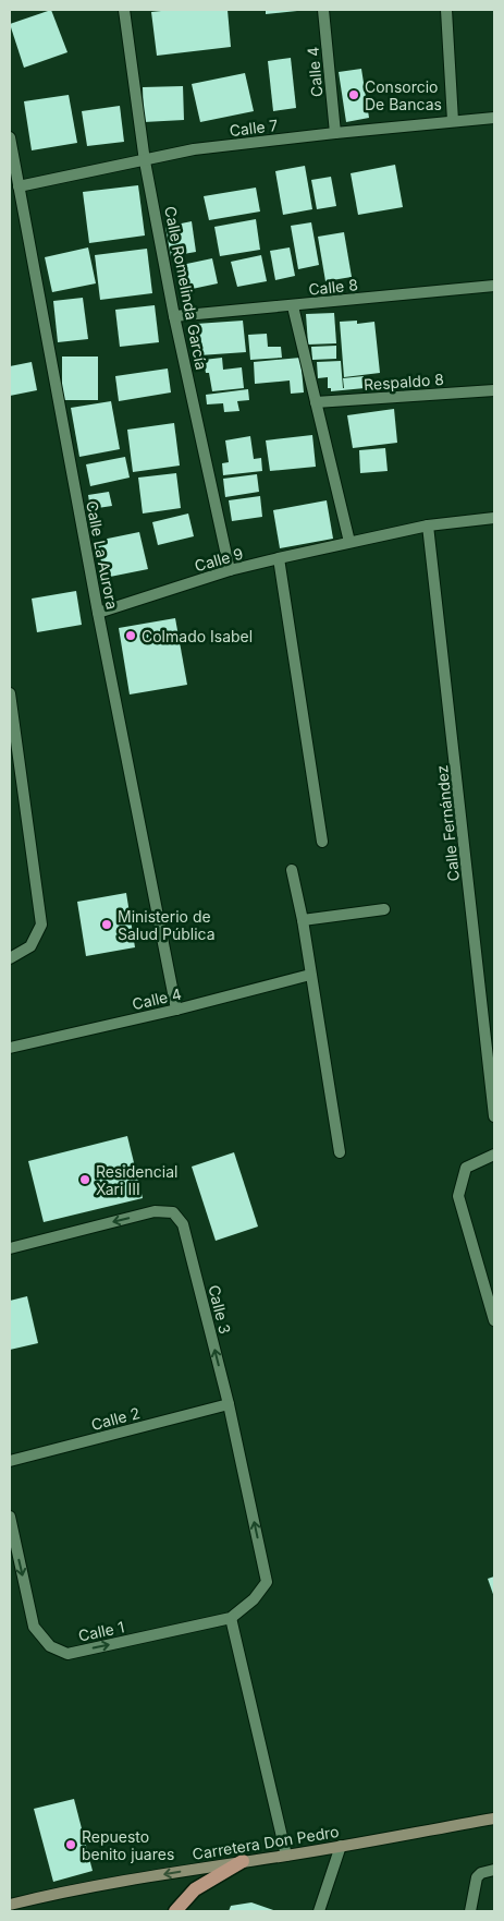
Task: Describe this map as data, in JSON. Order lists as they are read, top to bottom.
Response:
{
  "streets": {
    "street": [
      "Calle 4",
      "Calle 7",
      "Calle 8",
      "Calle Romelinda García",
      "Respaldo 8",
      "Calle La Aurora",
      "Calle 9",
      "Calle Fernández",
      "Calle 3",
      "Calle 2",
      "Calle 1",
      "Carretera Don Pedro"
    ]
  },
  "crossings": [
    ["Calle 4", "Calle 7"],
    ["Calle 4", "Calle La Aurora"],
    ["Calle 7", "Calle Romelinda García"],
    ["Calle 7", "Calle La Aurora"],
    ["Calle 8", "Calle Romelinda García"],
    ["Calle Romelinda García", "Calle 9"],
    ["Calle La Aurora", "Calle 9"],
    ["Calle 9", "Calle Fernández"],
    ["Calle 3", "Calle 2"],
    ["Calle 3", "Calle 1"]
  ],
  "one_way": ["Carretera Don Pedro"],
  "places": [
    "Consorcio De Bancas",
    "Colmado Isabel",
    "Ministerio de Salud Pública",
    "Residencial Xari III",
    "Repuesto benito juares"
  ]
}
